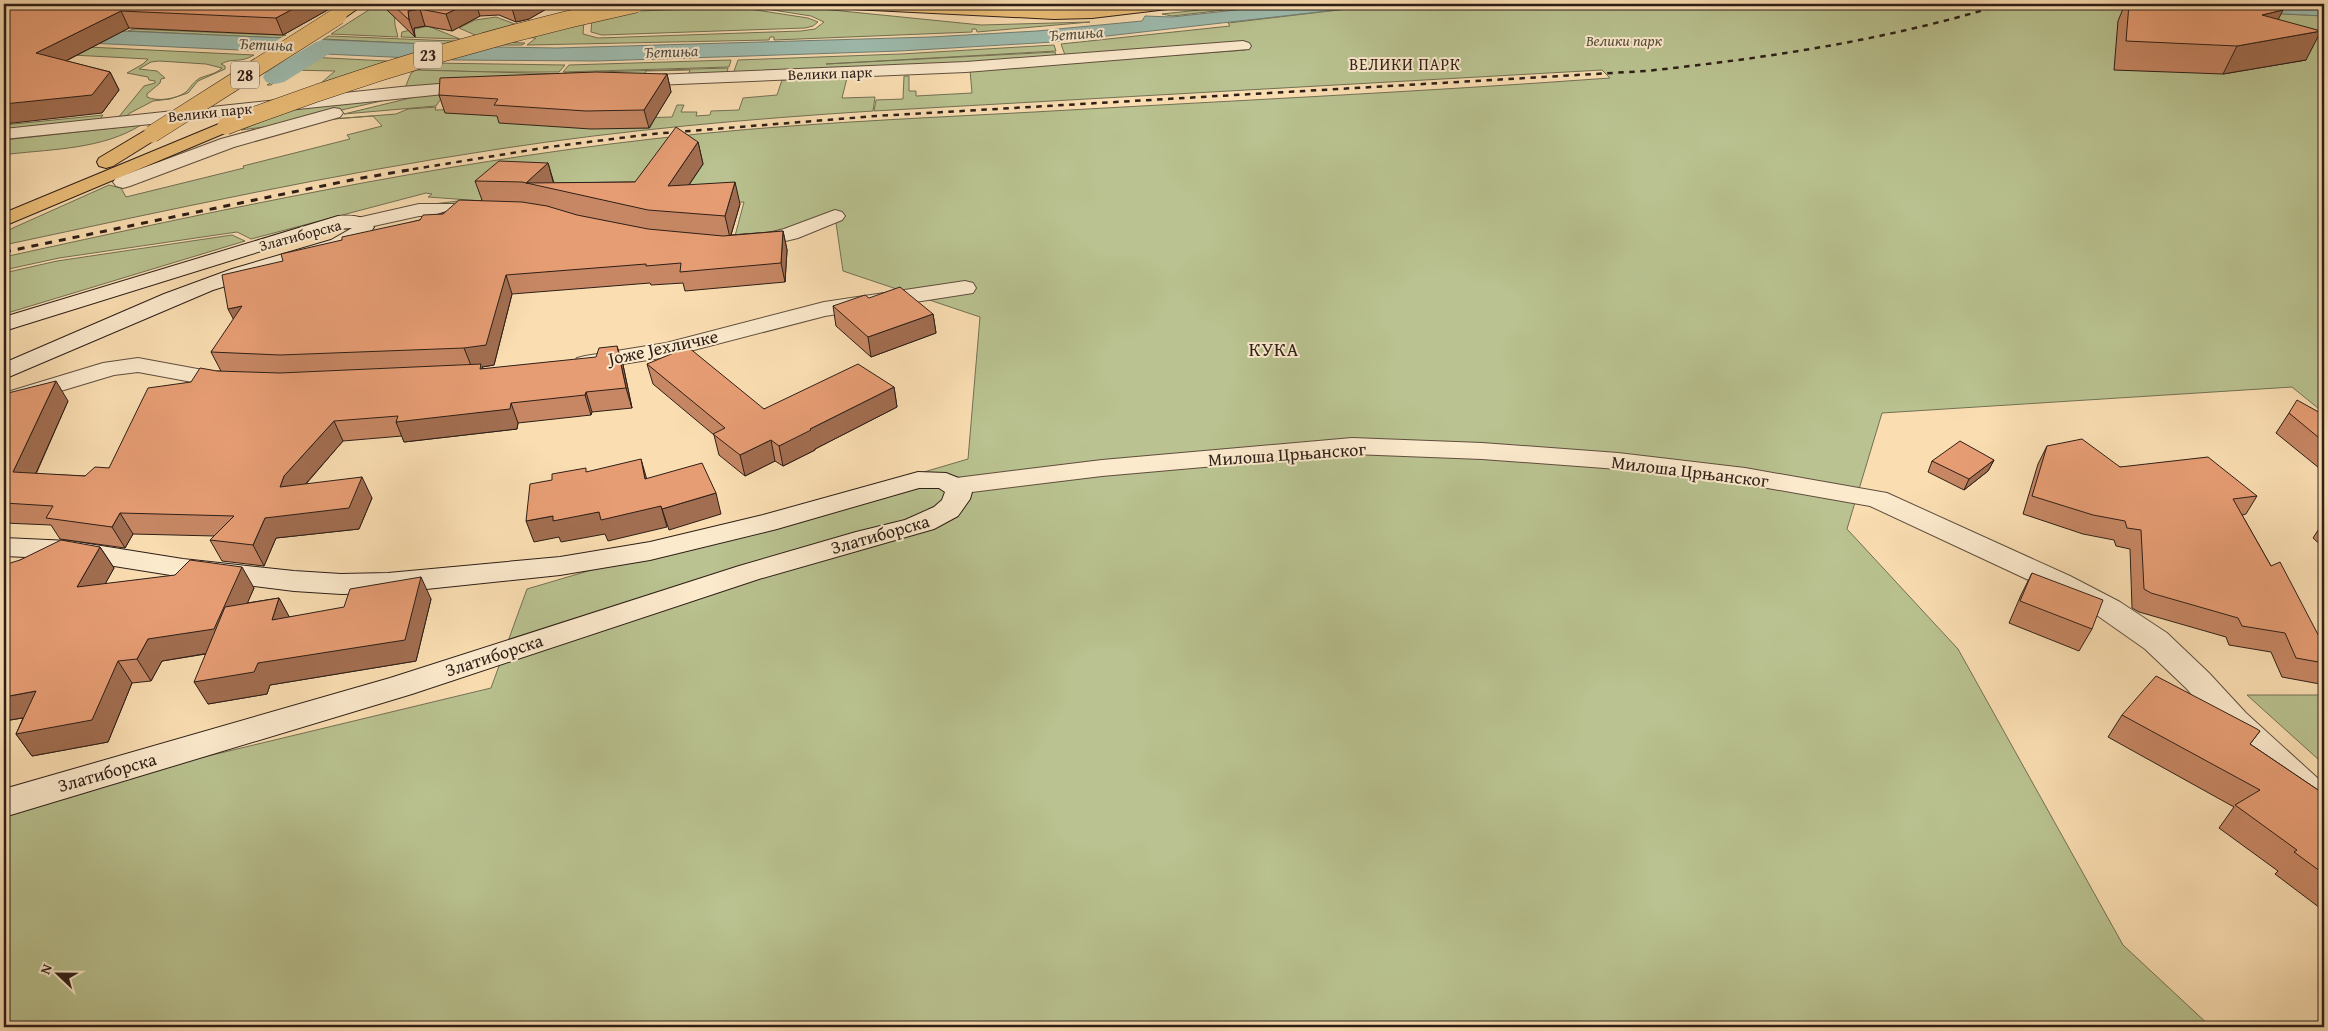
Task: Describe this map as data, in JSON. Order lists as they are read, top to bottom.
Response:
{
  "streets": {
    "main road": ["23", "28"],
    "street": [
      "Велики парк",
      "Златиборска",
      "Јоже Јехличке",
      "Милоша Црњанског"
    ]
  },
  "crossings": [
    ["23", "28"],
    ["Златиборска", "Милоша Црњанског"]
  ],
  "districts": ["ВЕЛИКИ ПАРК", "КУКА"],
  "water": ["Ђетиња"],
  "parks": ["Велики парк"],
  "north": "left"
}
